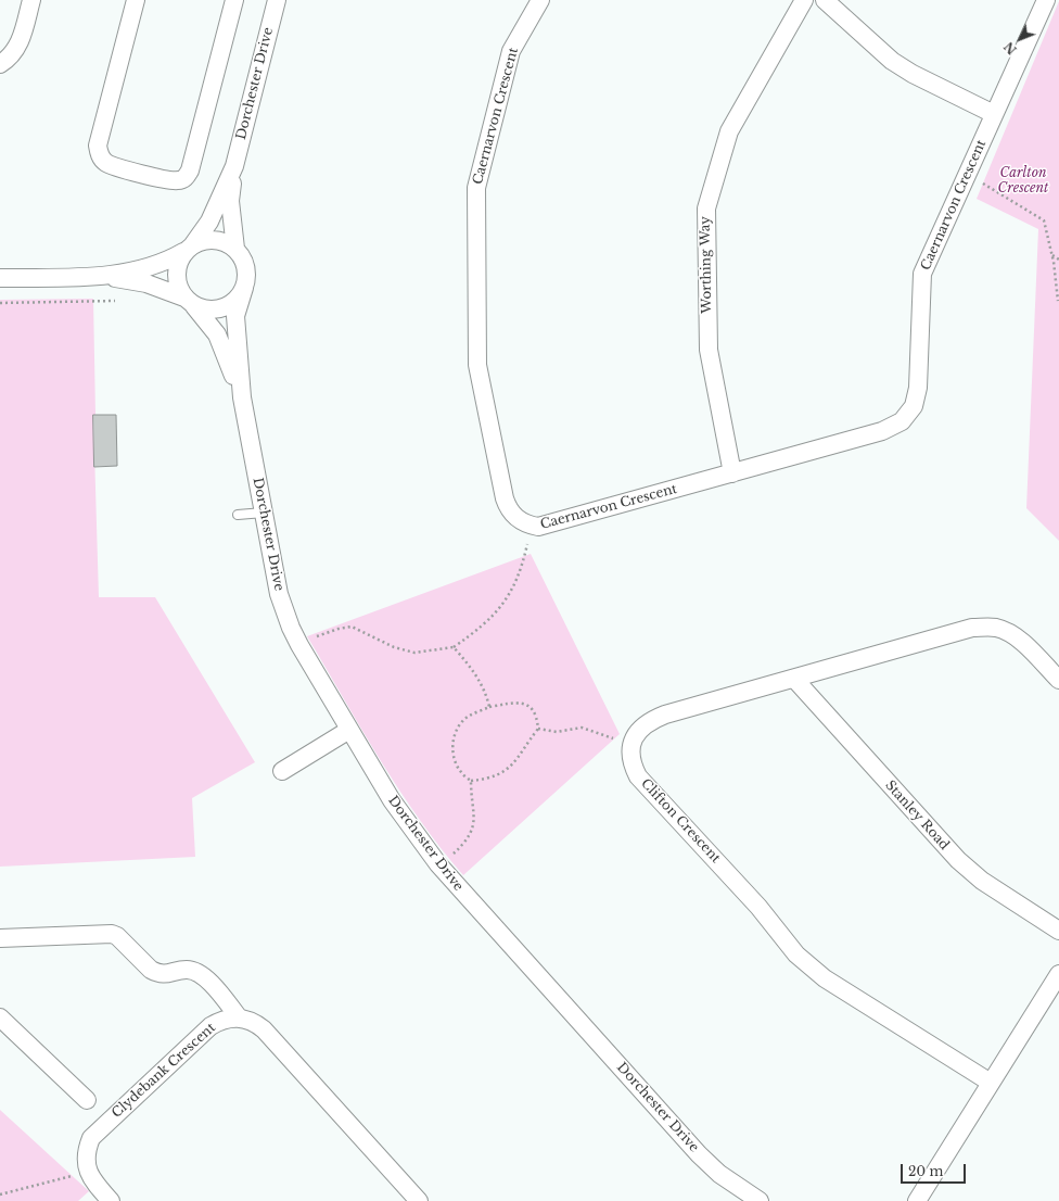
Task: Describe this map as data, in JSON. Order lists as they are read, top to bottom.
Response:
{
  "streets": {
    "street": [
      "Dorchester Drive",
      "Caernarvon Crescent",
      "Worthing Way",
      "Stanley Road",
      "Clifton Crescent",
      "Clydebank Crescent"
    ]
  },
  "crossings": [
    ["Caernarvon Crescent", "Worthing Way"]
  ],
  "parks": ["Carlton Crescent"],
  "scale_bar": "20 m",
  "north": "bottom left"
}
